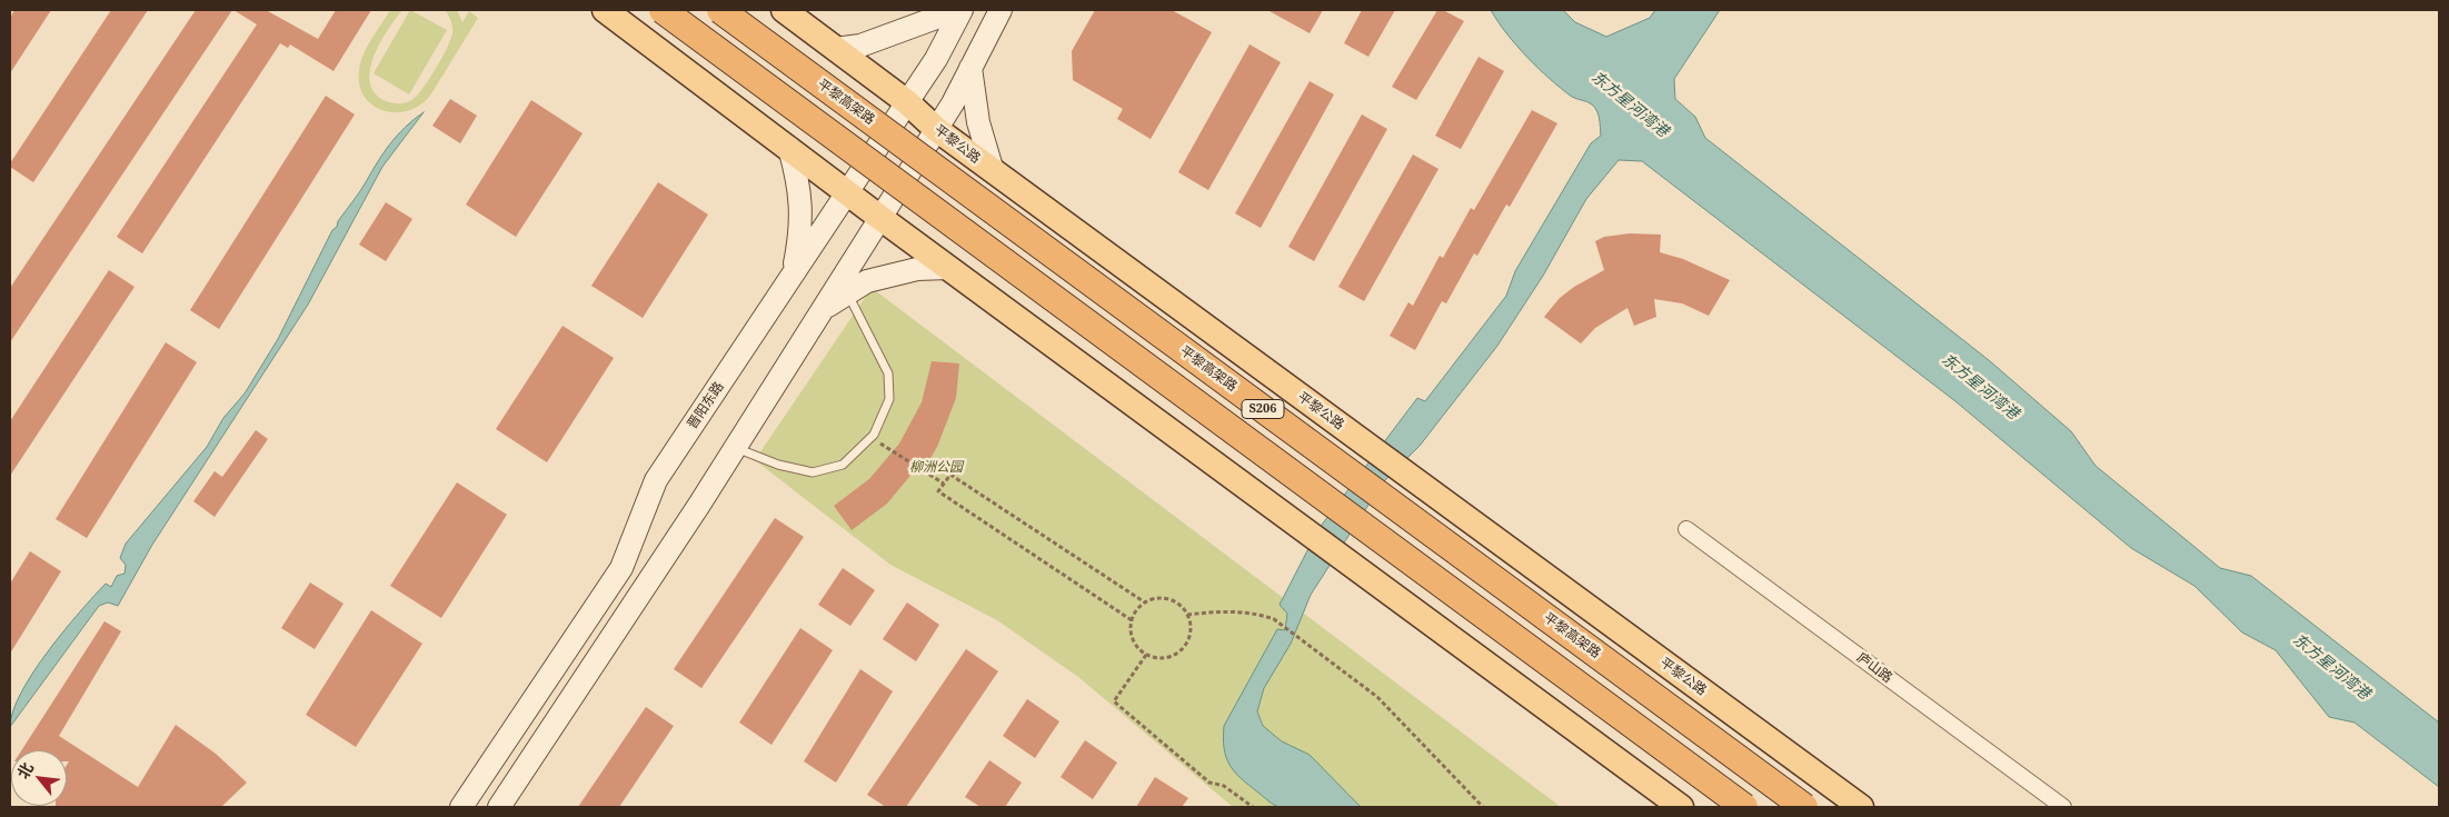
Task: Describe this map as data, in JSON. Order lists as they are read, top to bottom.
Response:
{
  "streets": {
    "highway": ["平黎高架路", "S206"],
    "main road": ["平黎公路", "晋阳东路"],
    "street": ["庐山路"]
  },
  "crossings": [
    ["平黎公路", "晋阳东路"]
  ],
  "water": ["东方星河湾港"],
  "parks": ["柳洲公园"],
  "north": "top left"
}
